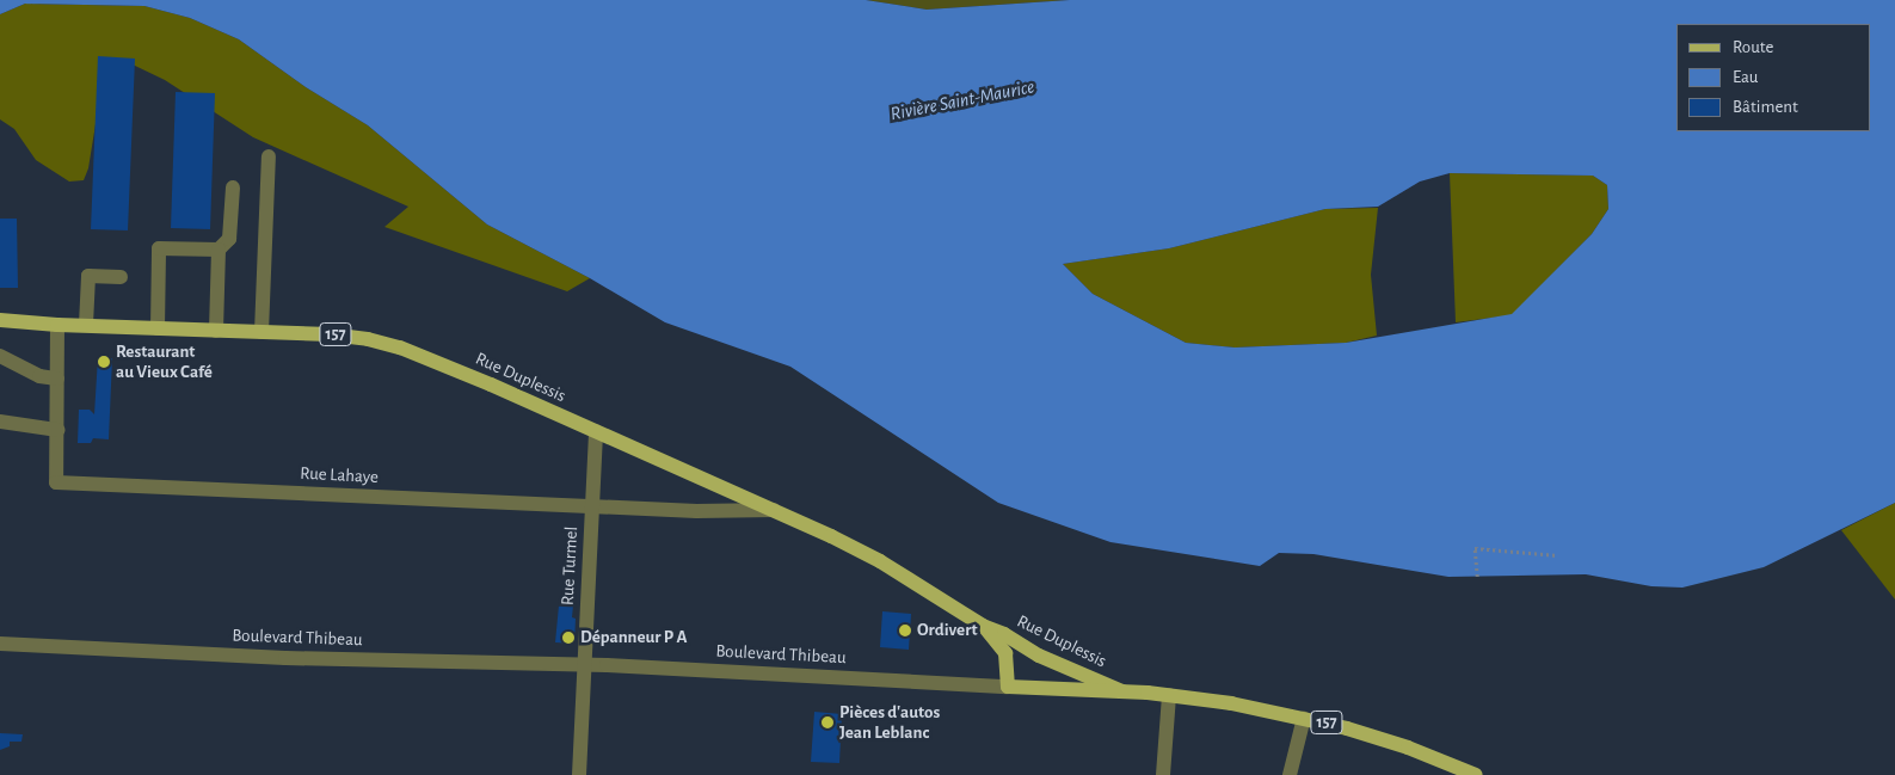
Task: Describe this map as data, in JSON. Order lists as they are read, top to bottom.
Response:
{
  "streets": {
    "main road": ["157", "Rue Duplessis", "Boulevard Thibeau"],
    "street": ["Rue Lahaye", "Rue Turmel"]
  },
  "crossings": [
    ["Rue Duplessis", "Rue Lahaye"],
    ["Rue Duplessis", "Rue Turmel"],
    ["Rue Duplessis", "Boulevard Thibeau"],
    ["Rue Lahaye", "Rue Turmel"],
    ["Rue Turmel", "Boulevard Thibeau"]
  ],
  "water": ["Rivière Saint-Maurice"],
  "places": [
    "Restaurant au Vieux Café",
    "Ordivert",
    "Dépanneur P A",
    "Pièces d'autos Jean Leblanc"
  ],
  "legend": ["Route", "Eau", "Bâtiment"]
}
